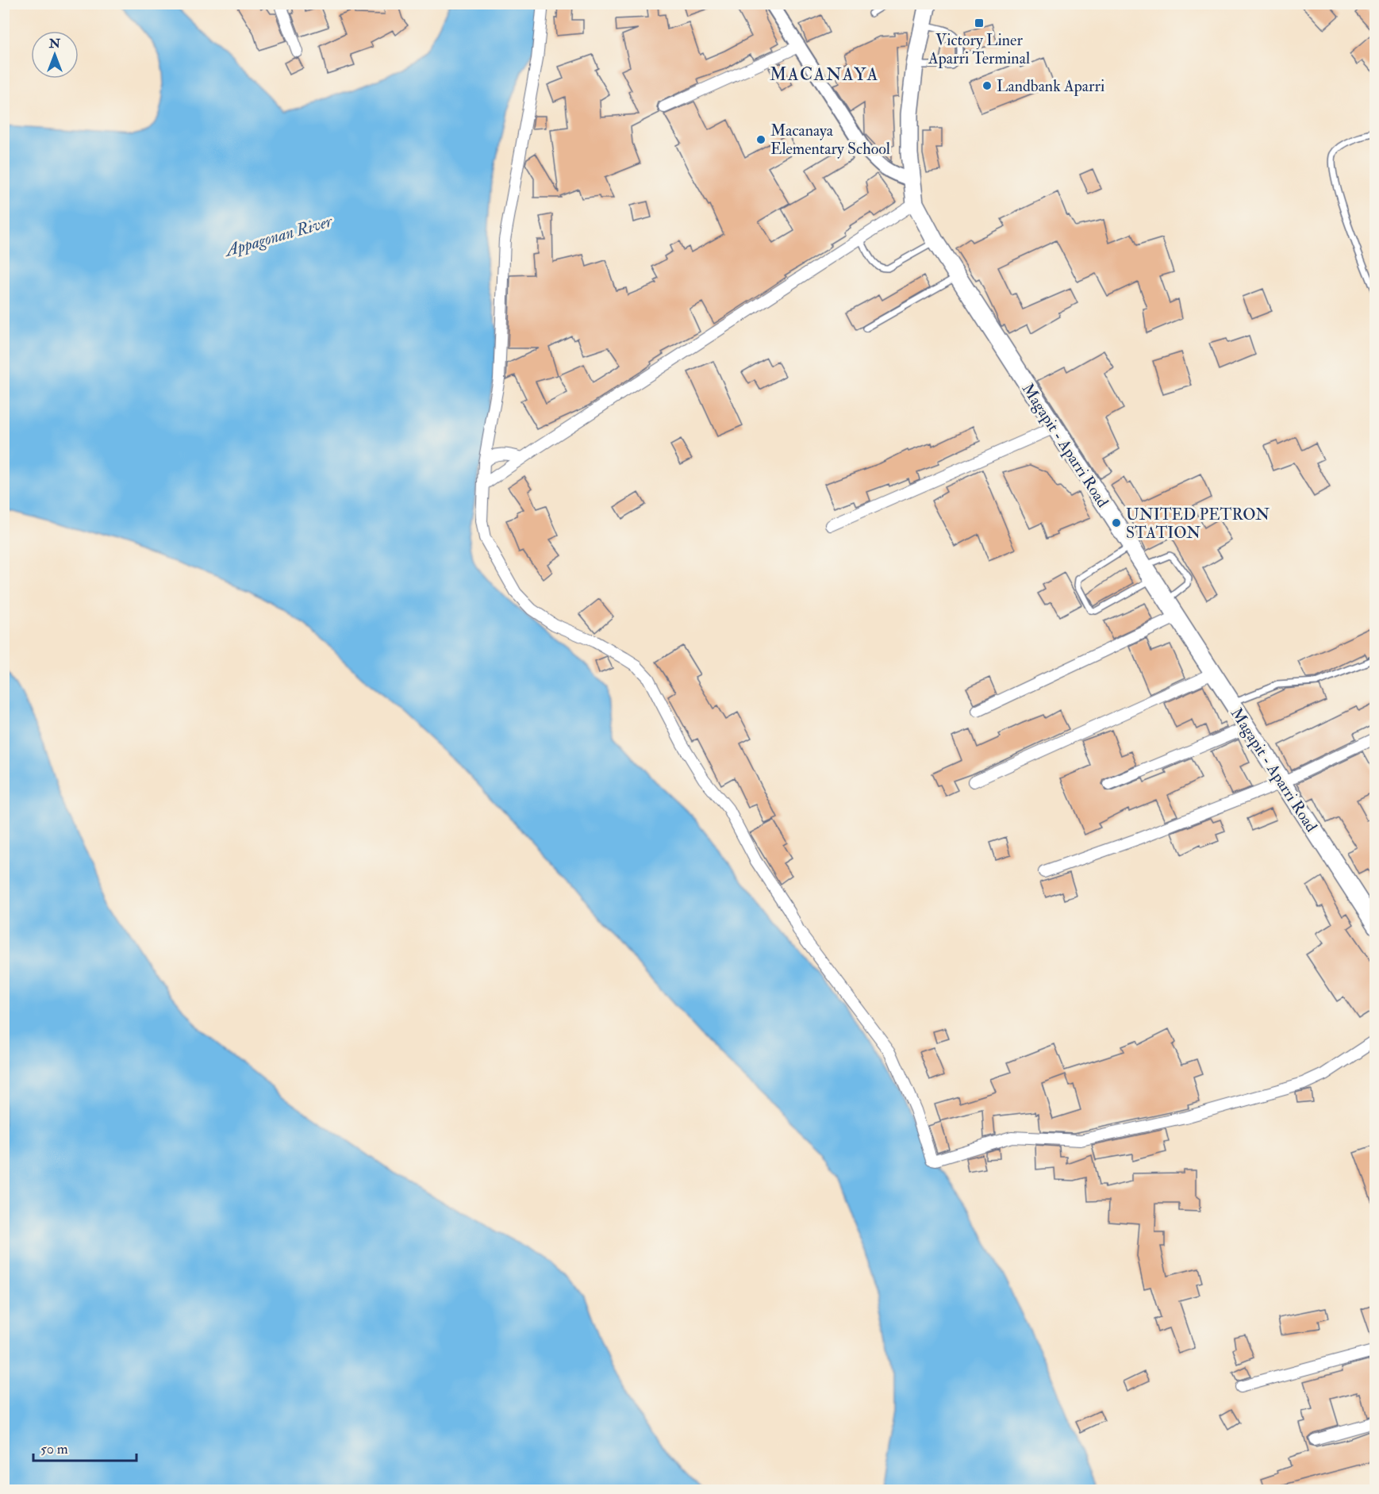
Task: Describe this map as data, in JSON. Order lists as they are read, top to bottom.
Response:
{
  "streets": {
    "main road": ["Magapit - Aparri Road"]
  },
  "districts": ["MACANAYA"],
  "water": ["Appagonan River"],
  "places": {
    "transit": ["Victory Liner Aparri Terminal"],
    "other": ["Landbank Aparri", "Macanaya Elementary School", "UNITED PETRON STATION"]
  },
  "scale_bar": "50 m",
  "north": "top"
}
